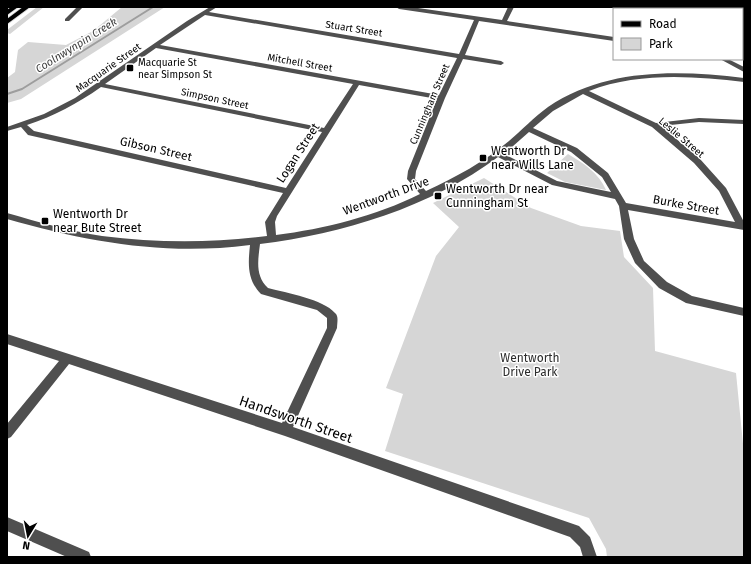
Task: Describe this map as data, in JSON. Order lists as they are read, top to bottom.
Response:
{
  "streets": {
    "street": [
      "Stuart Street",
      "Mitchell Street",
      "Macquarie Street",
      "Simpson Street",
      "Cunningham Street",
      "Leslie Street",
      "Gibson Street",
      "Logan Street",
      "Wentworth Drive",
      "Burke Street",
      "Handsworth Street"
    ]
  },
  "crossings": [
    ["Stuart Street", "Macquarie Street"],
    ["Stuart Street", "Cunningham Street"],
    ["Mitchell Street", "Macquarie Street"],
    ["Mitchell Street", "Cunningham Street"],
    ["Mitchell Street", "Logan Street"],
    ["Macquarie Street", "Simpson Street"],
    ["Macquarie Street", "Gibson Street"],
    ["Simpson Street", "Logan Street"],
    ["Cunningham Street", "Wentworth Drive"],
    ["Leslie Street", "Wentworth Drive"],
    ["Leslie Street", "Burke Street"],
    ["Gibson Street", "Logan Street"],
    ["Logan Street", "Wentworth Drive"],
    ["Wentworth Drive", "Burke Street"]
  ],
  "water": ["Coolnwynpin Creek"],
  "parks": ["Wentworth Drive Park"],
  "places": {
    "transit": [
      "Macquarie St near Simpson St",
      "Wentworth Dr near Wills Lane",
      "Wentworth Dr near Cunningham St",
      "Wentworth Dr near Bute Street"
    ]
  },
  "legend": ["Road", "Park"],
  "north": "bottom"
}
